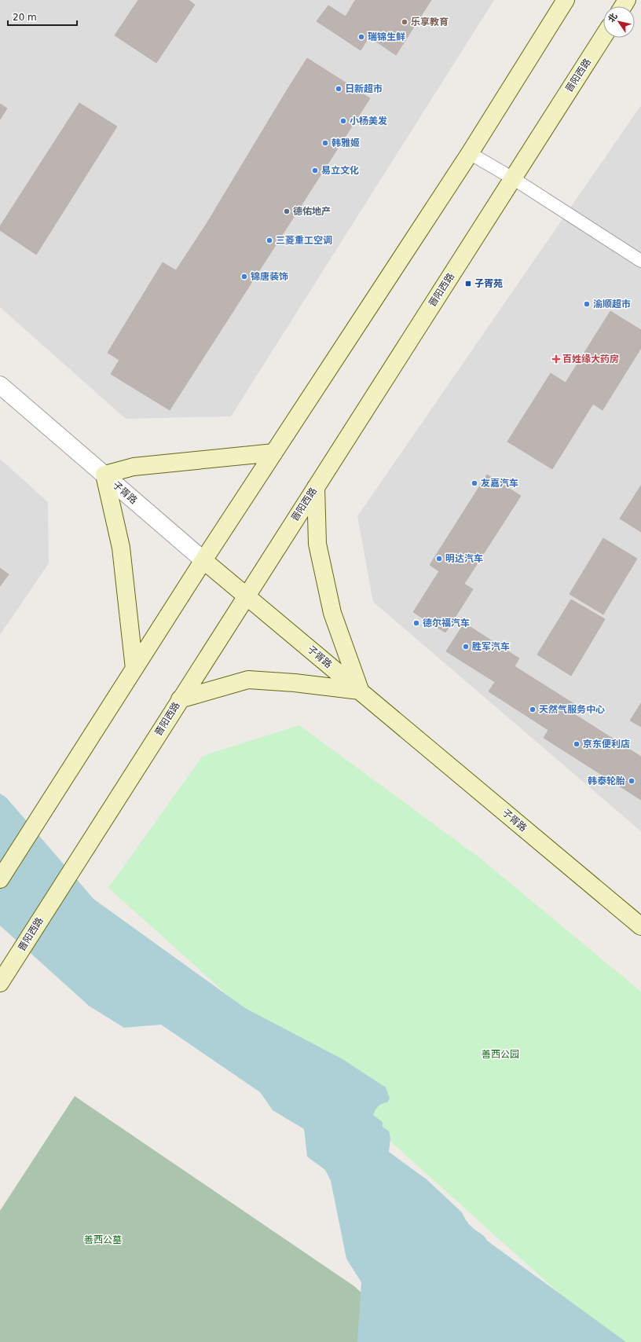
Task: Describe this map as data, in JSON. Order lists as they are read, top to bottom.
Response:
{
  "streets": {
    "main road": ["晋阳西路", "子胥路"]
  },
  "crossings": [
    ["晋阳西路", "子胥路"]
  ],
  "parks": ["善西公园", "善西公墓"],
  "places": {
    "other": [
      "乐享教育",
      "瑞锦生鲜",
      "日新超市",
      "小杨美发",
      "韩雅姬",
      "易立文化",
      "德佑地产",
      "三菱重工空调",
      "锦唐装饰",
      "渝顺超市",
      "友嘉汽车",
      "明达汽车",
      "德尔福汽车",
      "胜军汽车",
      "天然气服务中心",
      "京东便利店",
      "韩泰轮胎"
    ],
    "transit": ["子胥苑"],
    "health": ["百姓缘大药房"]
  },
  "scale_bar": "20 m",
  "north": "top left"
}
